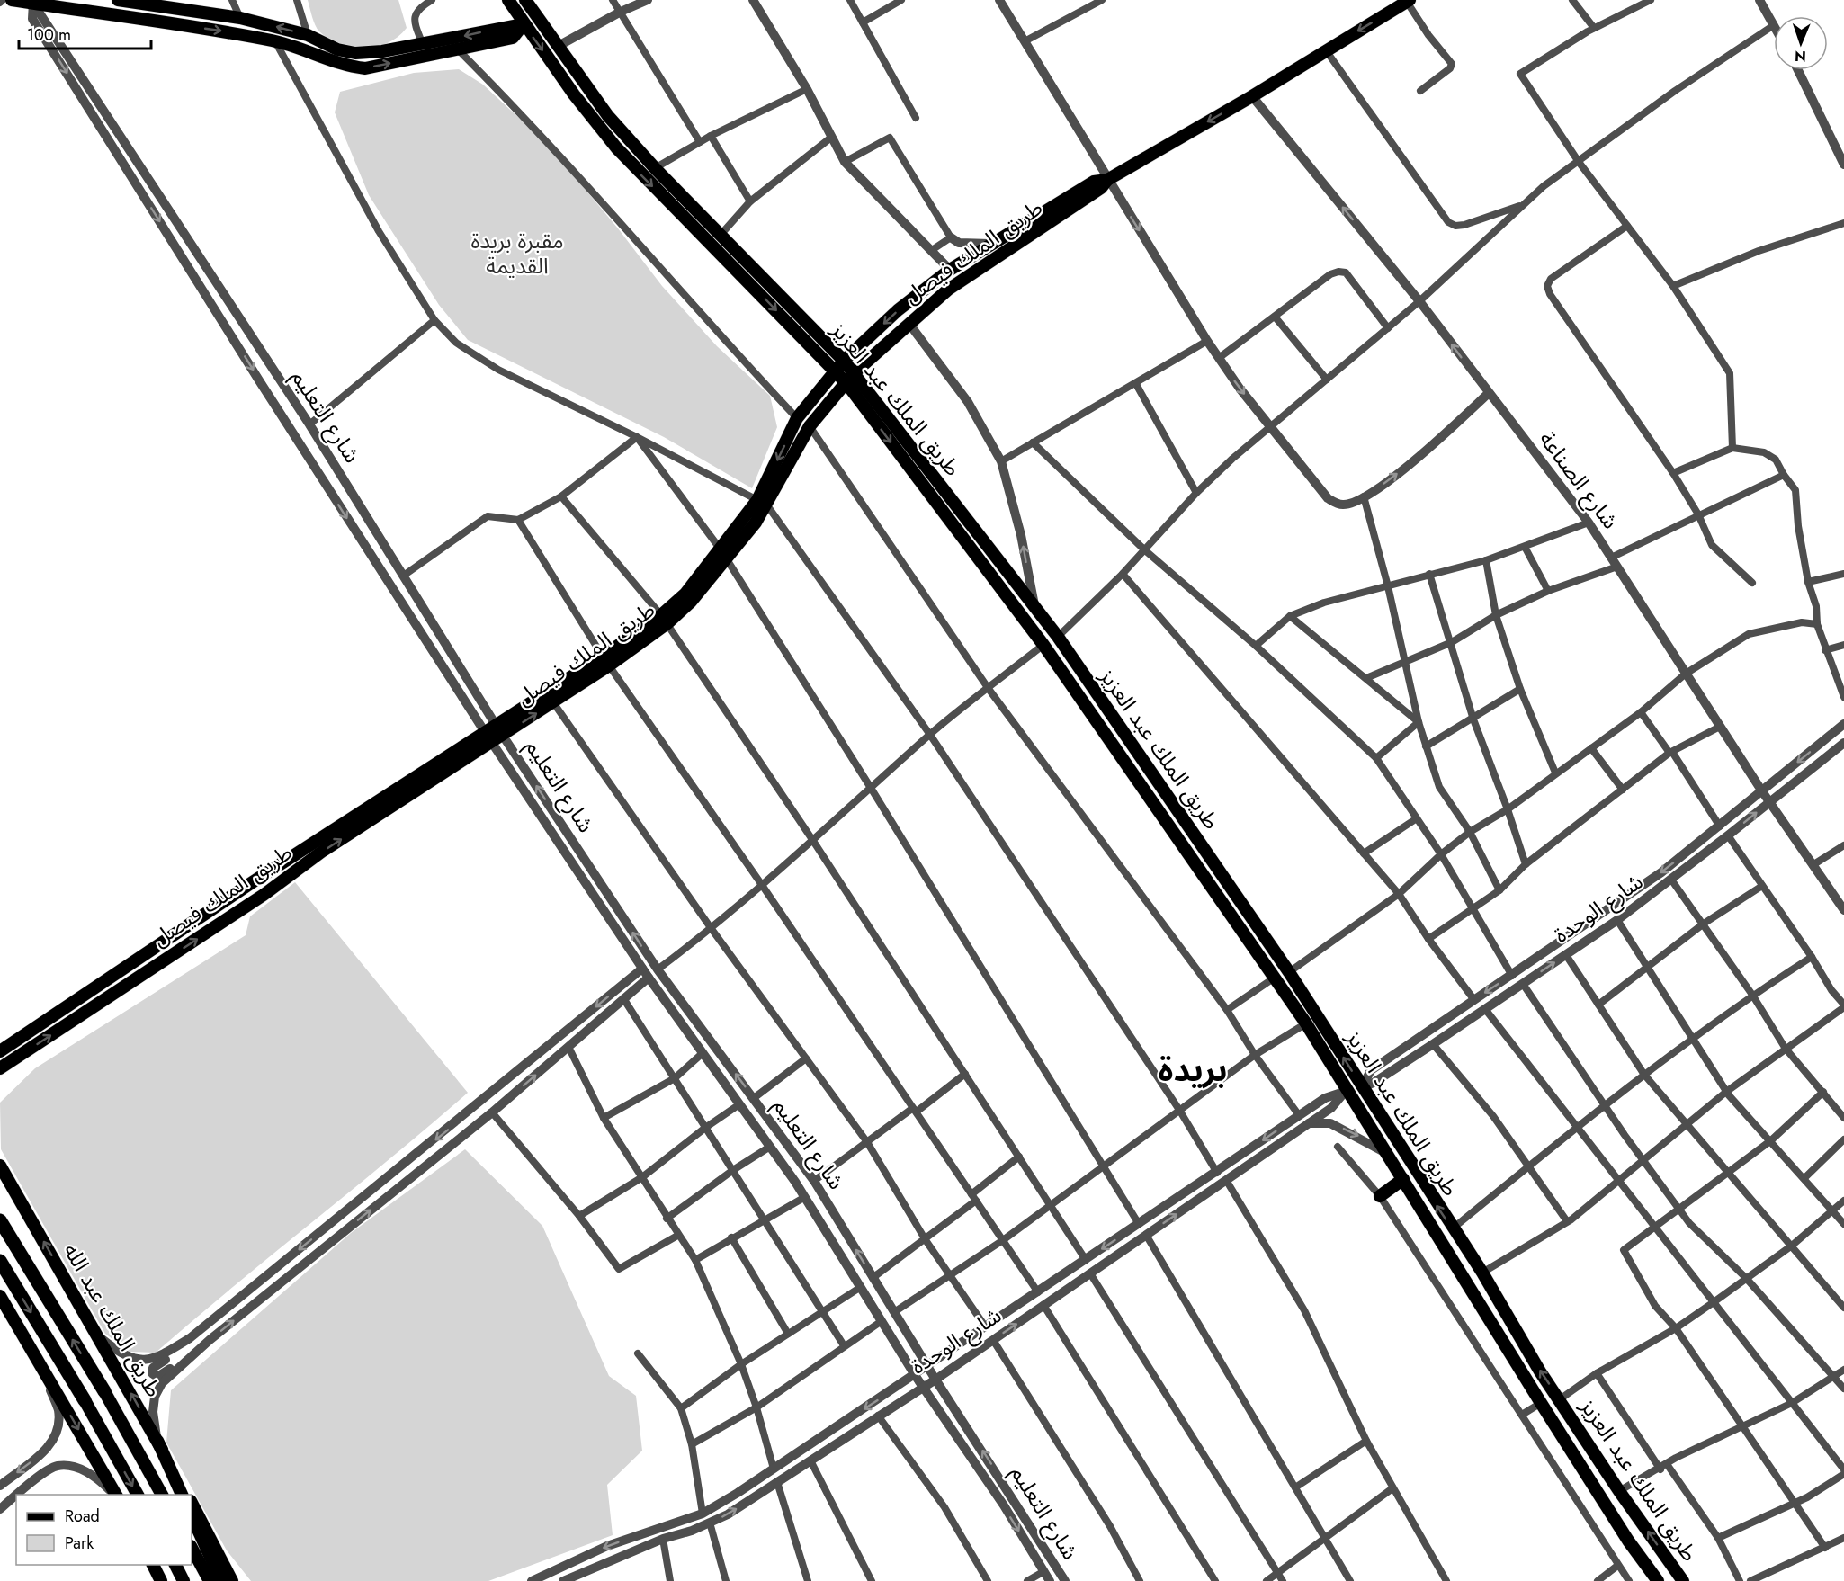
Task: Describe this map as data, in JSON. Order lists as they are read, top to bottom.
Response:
{
  "streets": {
    "highway": ["طريق الملك عبد الله"],
    "main road": ["طريق الملك فيصل", "طريق الملك عبد العزيز"],
    "street": ["شارع التعليم", "شارع الصناعة", "شارع الوحدة"]
  },
  "crossings": [
    ["طريق الملك فيصل", "طريق الملك عبد العزيز"],
    ["طريق الملك فيصل", "شارع التعليم"],
    ["طريق الملك فيصل", "شارع الصناعة"],
    ["طريق الملك عبد العزيز", "شارع الوحدة"],
    ["شارع التعليم", "شارع الوحدة"],
    ["شارع الصناعة", "شارع الوحدة"]
  ],
  "one_way": ["شارع الصناعة"],
  "districts": ["بريدة"],
  "parks": ["مقبرة بريدة القديمة"],
  "legend": ["Road", "Park"],
  "scale_bar": "100 m",
  "north": "bottom"
}
